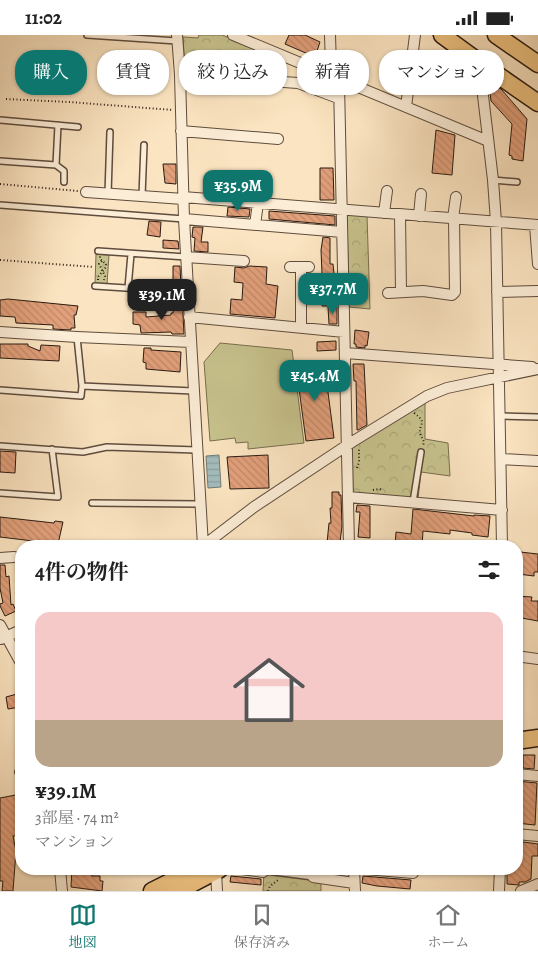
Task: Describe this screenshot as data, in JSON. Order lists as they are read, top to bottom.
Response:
{
  "page": {
    "status": "11:02",
    "chip": [
      "購入",
      "賃貸",
      "絞り込み",
      "新着",
      "マンション"
    ],
    "price": [
      "¥35.9M",
      "¥37.7M",
      "¥39.1M",
      "¥45.4M"
    ],
    "heading": "4件の物件",
    "list": [
      {
        "name": "¥39.1M",
        "note": "3部屋 · 74 m² · マンション"
      }
    ],
    "tabs": ["地図", "保存済み", "ホーム"]
  }
}
